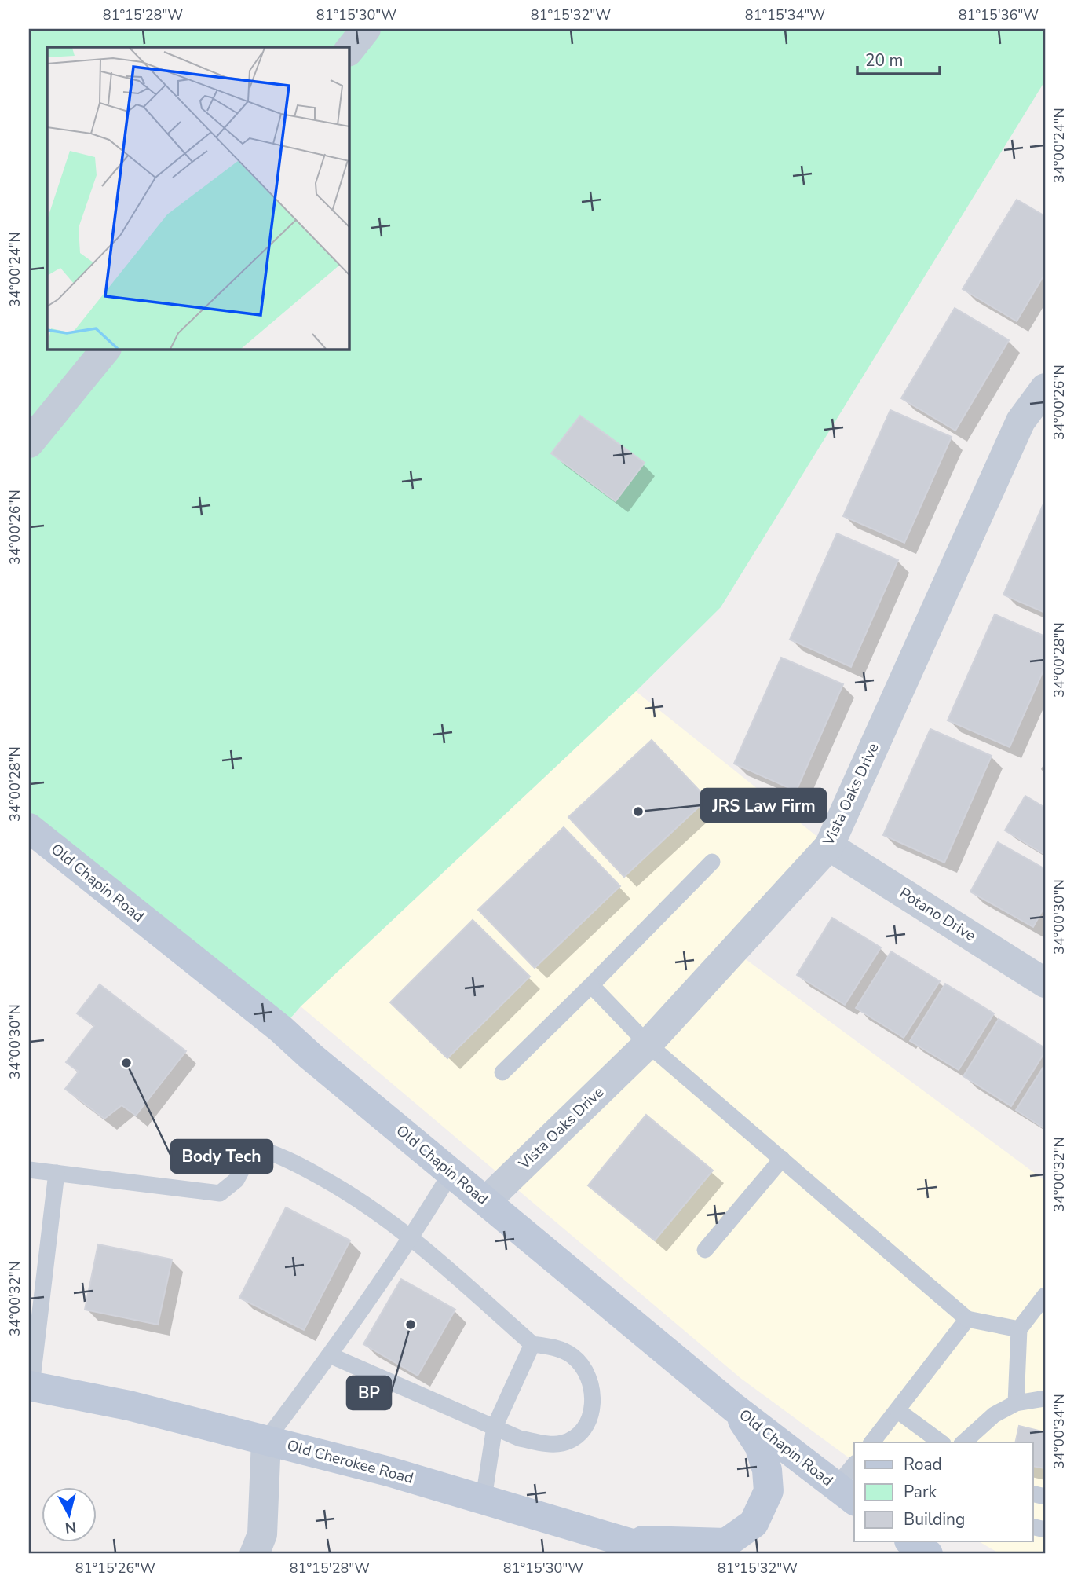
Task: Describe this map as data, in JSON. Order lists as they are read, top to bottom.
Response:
{
  "streets": {
    "street": [
      "Vista Oaks Drive",
      "Old Chapin Road",
      "Potano Drive",
      "Old Cherokee Road"
    ]
  },
  "crossings": [
    ["Vista Oaks Drive", "Old Chapin Road"],
    ["Vista Oaks Drive", "Potano Drive"]
  ],
  "places": ["JRS Law Firm", "Body Tech", "BP"],
  "legend": ["Road", "Park", "Building"],
  "scale_bar": "20 m",
  "north": "bottom",
  "coordinates": [
    "81°15'28\"W",
    "81°15'30\"W",
    "81°15'32\"W",
    "81°15'34\"W",
    "81°15'36\"W",
    "34°00'24\"N",
    "34°00'26\"N",
    "34°00'28\"N",
    "34°00'30\"N",
    "34°00'32\"N",
    "34°00'34\"N",
    "81°15'26\"W"
  ]
}
